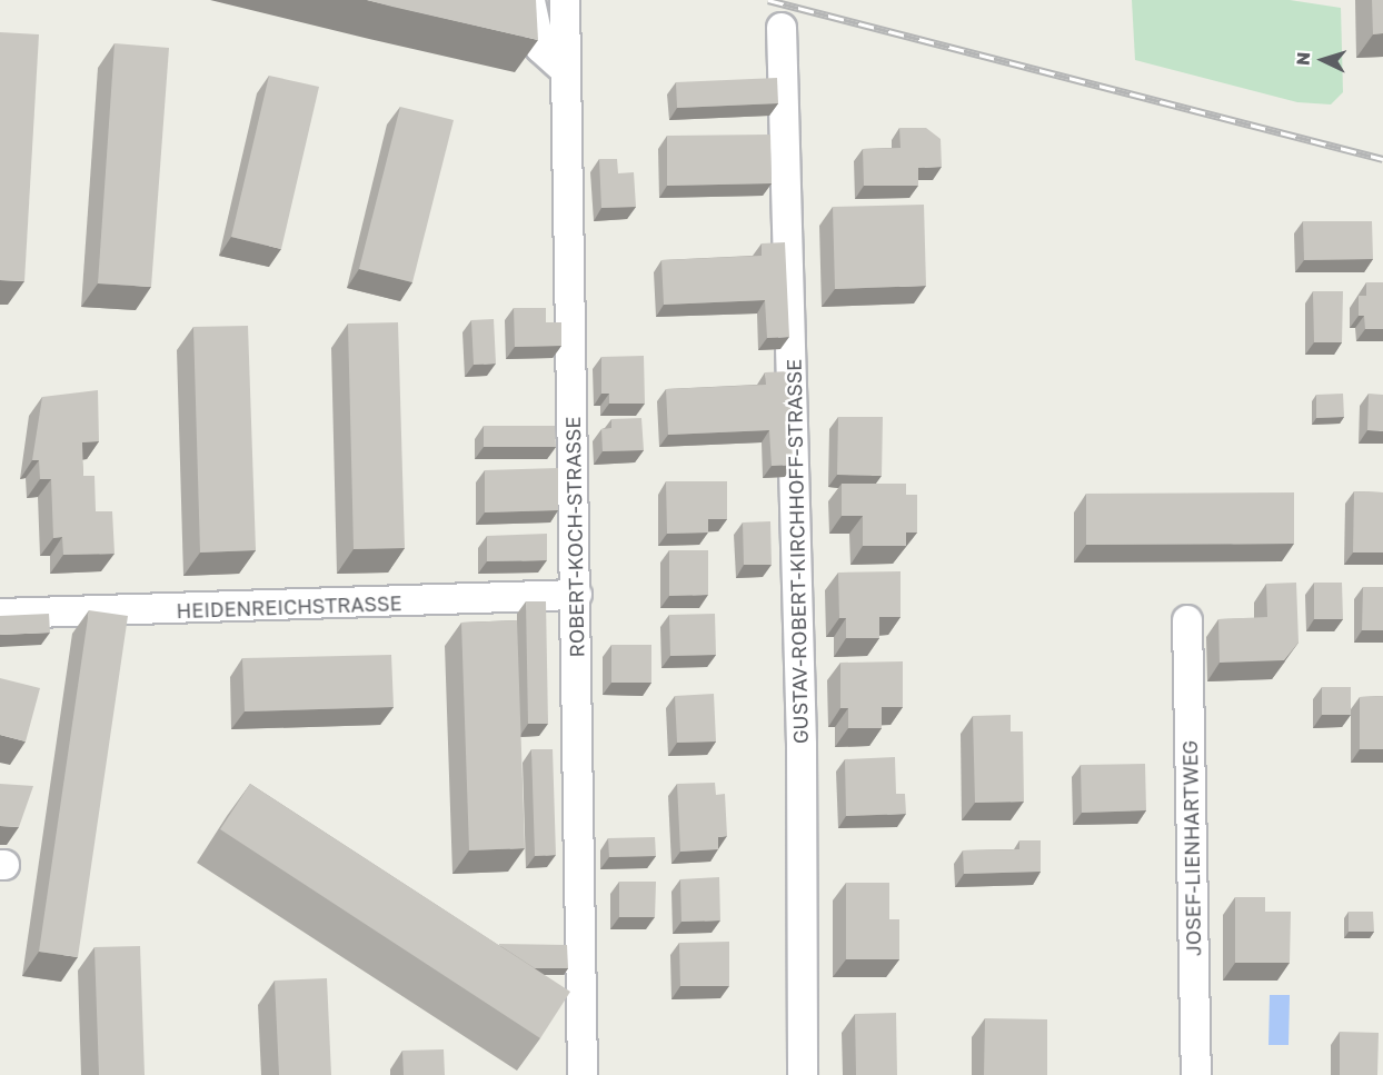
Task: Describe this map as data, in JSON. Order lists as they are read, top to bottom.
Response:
{
  "streets": {
    "street": [
      "ROBERT-KOCH-STRASSE",
      "GUSTAV-ROBERT-KIRCHHOFF-STRASSE",
      "HEIDENREICHSTRASSE",
      "JOSEF-LIENHARTWEG"
    ]
  },
  "crossings": [
    ["ROBERT-KOCH-STRASSE", "HEIDENREICHSTRASSE"]
  ],
  "north": "left"
}
